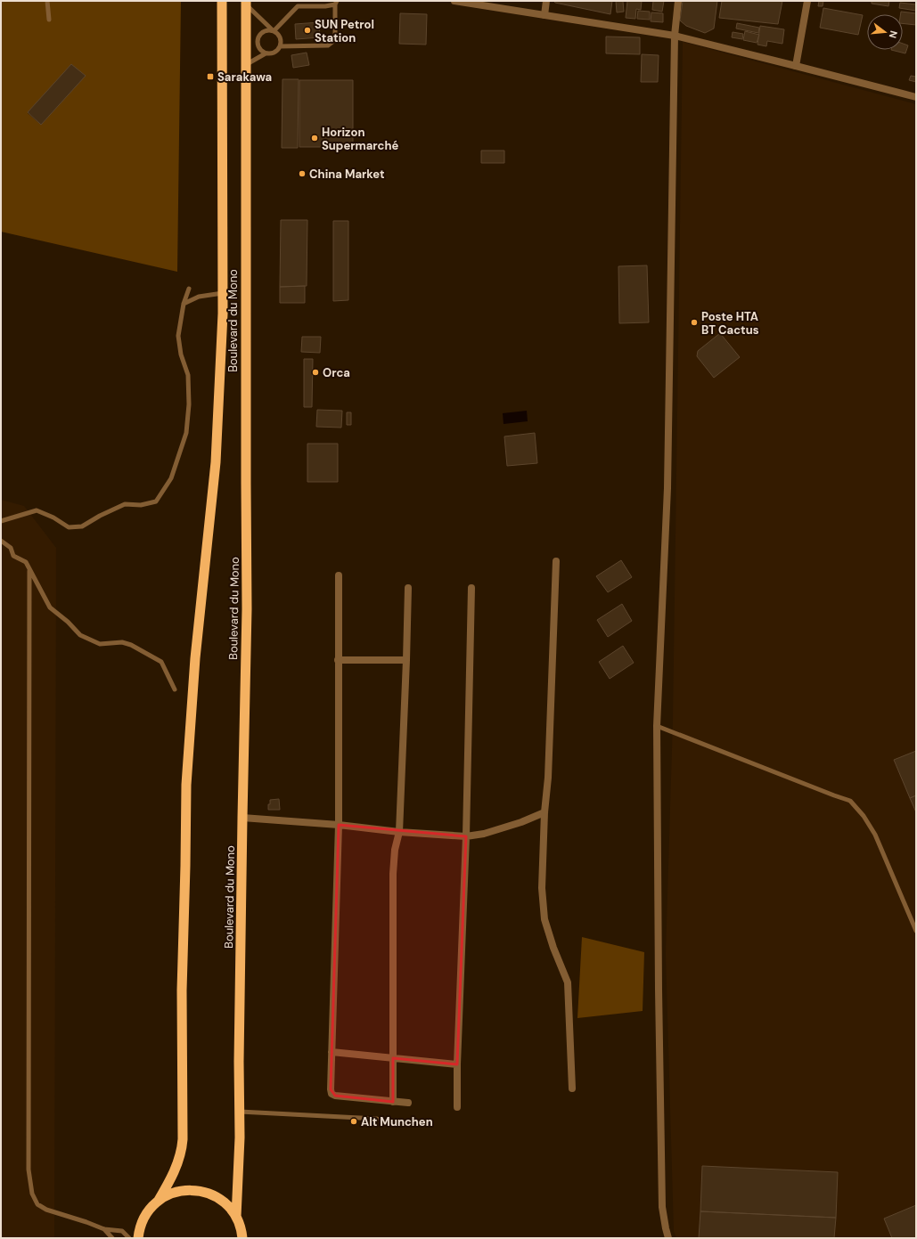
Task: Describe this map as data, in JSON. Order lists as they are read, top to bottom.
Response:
{
  "streets": {
    "highway": ["Boulevard du Mono"]
  },
  "places": {
    "other": [
      "SUN Petrol Station",
      "Horizon Supermarché",
      "China Market",
      "Poste HTA BT Cactus",
      "Orca",
      "Alt Munchen"
    ],
    "transit": ["Sarakawa"]
  },
  "north": "right"
}
